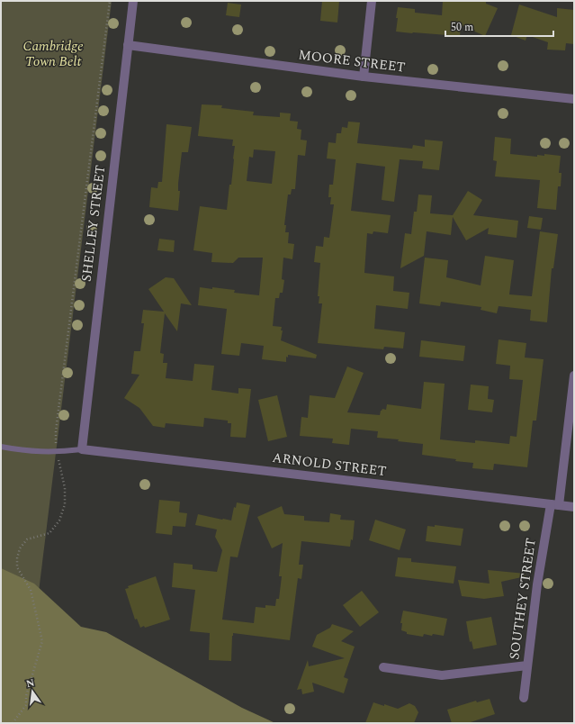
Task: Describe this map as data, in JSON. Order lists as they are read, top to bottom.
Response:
{
  "streets": {
    "street": [
      "MOORE STREET",
      "SHELLEY STREET",
      "ARNOLD STREET",
      "SOUTHEY STREET"
    ]
  },
  "crossings": [
    ["MOORE STREET", "SHELLEY STREET"],
    ["SHELLEY STREET", "ARNOLD STREET"],
    ["ARNOLD STREET", "SOUTHEY STREET"]
  ],
  "parks": ["Cambridge Town Belt"],
  "scale_bar": "50 m",
  "north": "top"
}
